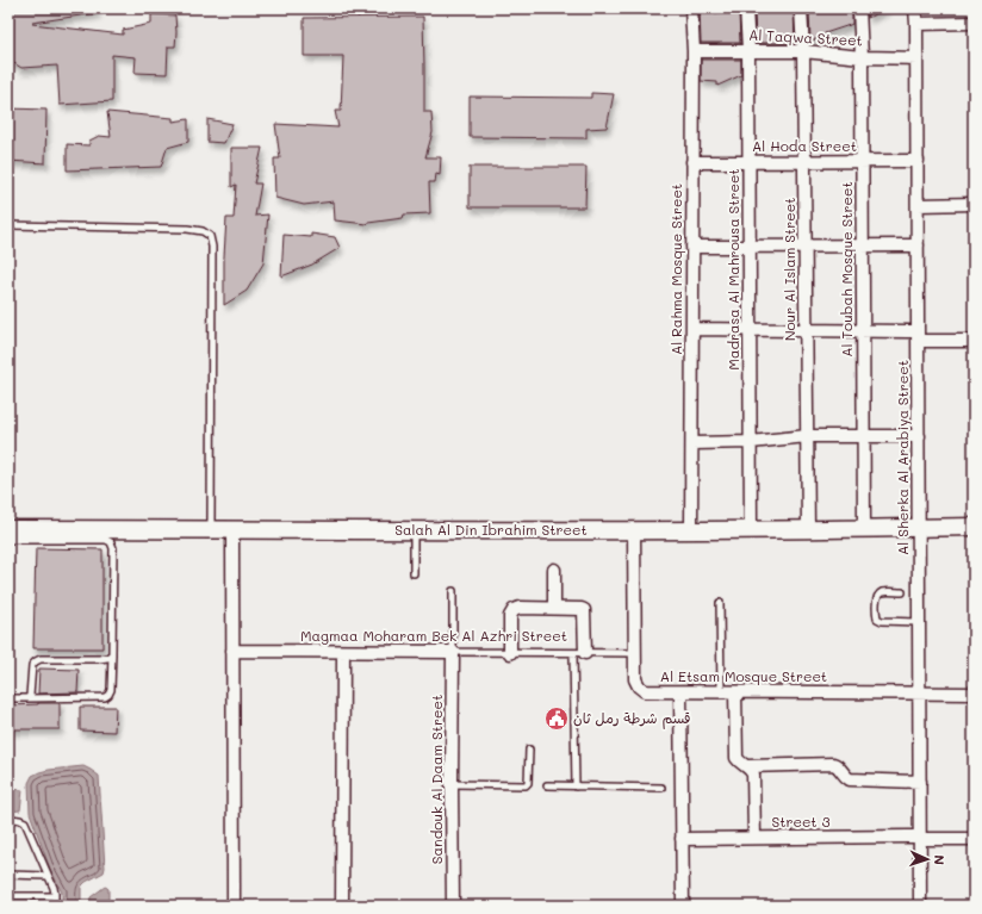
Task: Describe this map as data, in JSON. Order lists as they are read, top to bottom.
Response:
{
  "streets": {
    "street": [
      "Al Taqwa Street",
      "Al Hoda Street",
      "Al Rahma Mosque Street",
      "Madrasa Al Mahrousa Street",
      "Nour Al Islam Street",
      "Al Toubah Mosque Street",
      "Al Sherka Al Arabiya Street",
      "Salah Al Din Ibrahim Street",
      "Magmaa Moharam Bek Al Azhri Street",
      "Al Etsam Mosque Street",
      "Sandouk Al Daam Street",
      "Street 3"
    ]
  },
  "crossings": [
    ["Al Taqwa Street", "Al Rahma Mosque Street"],
    ["Al Taqwa Street", "Madrasa Al Mahrousa Street"],
    ["Al Taqwa Street", "Nour Al Islam Street"],
    ["Al Taqwa Street", "Al Toubah Mosque Street"],
    ["Al Taqwa Street", "Al Sherka Al Arabiya Street"],
    ["Al Hoda Street", "Al Rahma Mosque Street"],
    ["Al Hoda Street", "Madrasa Al Mahrousa Street"],
    ["Al Hoda Street", "Nour Al Islam Street"],
    ["Al Hoda Street", "Al Toubah Mosque Street"],
    ["Al Hoda Street", "Al Sherka Al Arabiya Street"],
    ["Al Rahma Mosque Street", "Salah Al Din Ibrahim Street"],
    ["Madrasa Al Mahrousa Street", "Salah Al Din Ibrahim Street"],
    ["Nour Al Islam Street", "Salah Al Din Ibrahim Street"],
    ["Al Toubah Mosque Street", "Salah Al Din Ibrahim Street"],
    ["Al Sherka Al Arabiya Street", "Salah Al Din Ibrahim Street"],
    ["Al Sherka Al Arabiya Street", "Al Etsam Mosque Street"],
    ["Al Sherka Al Arabiya Street", "Street 3"],
    ["Salah Al Din Ibrahim Street", "Al Etsam Mosque Street"],
    ["Magmaa Moharam Bek Al Azhri Street", "Al Etsam Mosque Street"],
    ["Magmaa Moharam Bek Al Azhri Street", "Sandouk Al Daam Street"]
  ],
  "places": {
    "public building": ["قسم شرطة رمل ثان"]
  },
  "north": "right"
}
